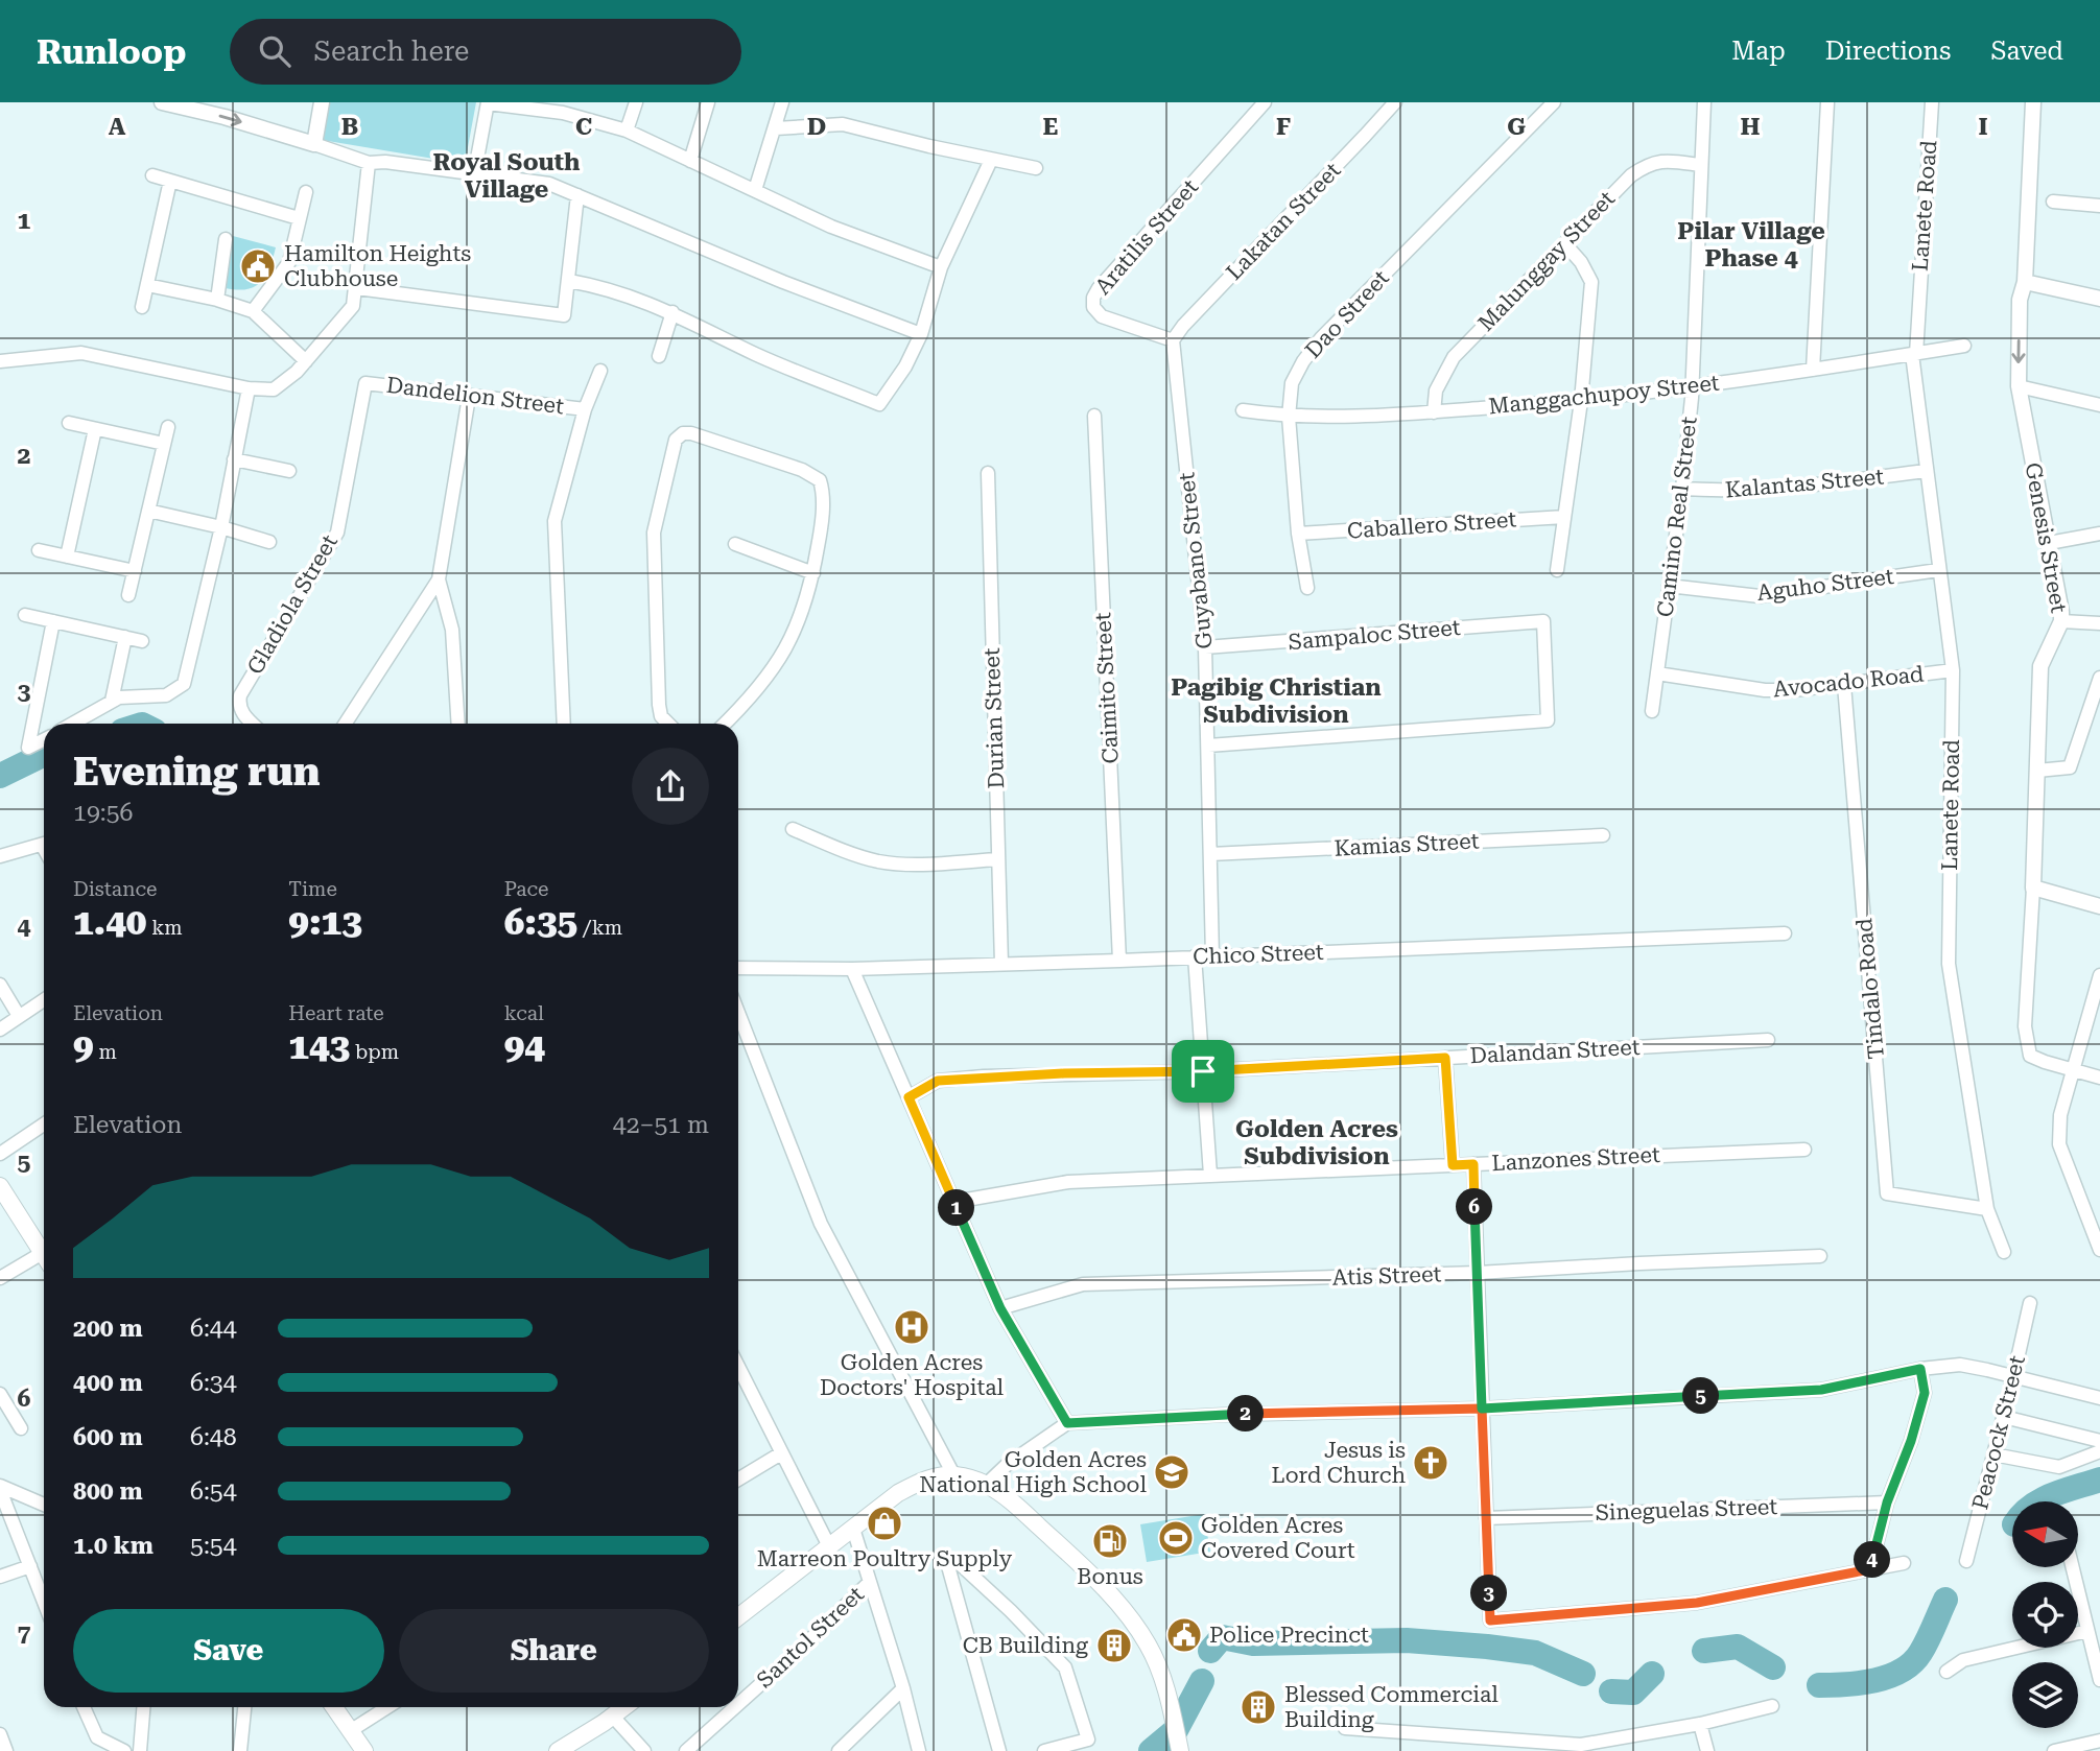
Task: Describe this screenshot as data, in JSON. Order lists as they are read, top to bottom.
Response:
{
  "streets": {
    "street": [
      "Lanete Road",
      "Lakatan Street",
      "Aratilis Street",
      "Malunggay Street",
      "Dao Street",
      "Manggachupoy Street",
      "Dandelion Street",
      "Kalantas Street",
      "Camino Real Street",
      "Caballero Street",
      "Genesis Street",
      "Guyabano Street",
      "Aguho Street",
      "Gladiola Street",
      "Sampaloc Street",
      "Avocado Road",
      "Caimito Street",
      "Durian Street",
      "Kamias Street",
      "Chico Street",
      "Tindalo Road",
      "Dalandan Street",
      "Lanzones Street",
      "Atis Street",
      "Peacock Street",
      "Sineguelas Street",
      "Santol Street"
    ]
  },
  "crossings": [
    ["Lanete Road", "Manggachupoy Street"],
    ["Lanete Road", "Kalantas Street"],
    ["Lanete Road", "Aguho Street"],
    ["Lanete Road", "Avocado Road"],
    ["Lanete Road", "Tindalo Road"],
    ["Lakatan Street", "Aratilis Street"],
    ["Lakatan Street", "Guyabano Street"],
    ["Aratilis Street", "Guyabano Street"],
    ["Malunggay Street", "Manggachupoy Street"],
    ["Malunggay Street", "Camino Real Street"],
    ["Dao Street", "Manggachupoy Street"],
    ["Dao Street", "Caballero Street"],
    ["Manggachupoy Street", "Camino Real Street"],
    ["Dandelion Street", "Gladiola Street"],
    ["Kalantas Street", "Camino Real Street"],
    ["Camino Real Street", "Aguho Street"],
    ["Camino Real Street", "Avocado Road"],
    ["Guyabano Street", "Sampaloc Street"],
    ["Guyabano Street", "Kamias Street"],
    ["Guyabano Street", "Chico Street"],
    ["Avocado Road", "Tindalo Road"],
    ["Caimito Street", "Chico Street"],
    ["Durian Street", "Chico Street"]
  ],
  "districts": [
    "Royal South Village",
    "Pilar Village Phase 4",
    "Pagibig Christian Subdivision",
    "Golden Acres Subdivision"
  ],
  "places": {
    "public building": ["Hamilton Heights Clubhouse", "Police Precinct"],
    "hospital": ["Golden Acres Doctors' Hospital"],
    "church": ["Jesus is Lord Church"],
    "school or university": ["Golden Acres National High School"],
    "shop": ["Marreon Poultry Supply"],
    "sports": ["Golden Acres Covered Court"],
    "fuel station": ["Bonus"],
    "building": ["CB Building", "Blessed Commercial Building"]
  },
  "north": "left",
  "page": {
    "header": "Runloop",
    "search": "Search here",
    "nav": ["Map", "Directions", "Saved"],
    "heading": ["Evening run", "19:56"],
    "stats": [
      ["Distance", "1.40 km"],
      ["Time", "9:13"],
      ["Pace", "6:35 /km"],
      ["Elevation", "9 m"],
      ["Heart rate", "143 bpm"],
      ["kcal", "94"]
    ],
    "chart": ["Elevation", "42–51 m"],
    "pins": [
      "6",
      "1",
      "5",
      "2",
      "4",
      "3"
    ],
    "list": [
      {
        "name": "200 m",
        "note": "6:44"
      },
      {
        "name": "400 m",
        "note": "6:34"
      },
      {
        "name": "600 m",
        "note": "6:48"
      },
      {
        "name": "800 m",
        "note": "6:54"
      },
      {
        "name": "1.0 km",
        "note": "5:54"
      }
    ],
    "buttons": ["Save", "Share"]
  },
  "grid": {
    "columns": [
      "A",
      "B",
      "C",
      "D",
      "E",
      "F",
      "G",
      "H",
      "I"
    ],
    "rows": [
      "1",
      "2",
      "3",
      "4",
      "5",
      "6",
      "7"
    ]
  }
}
